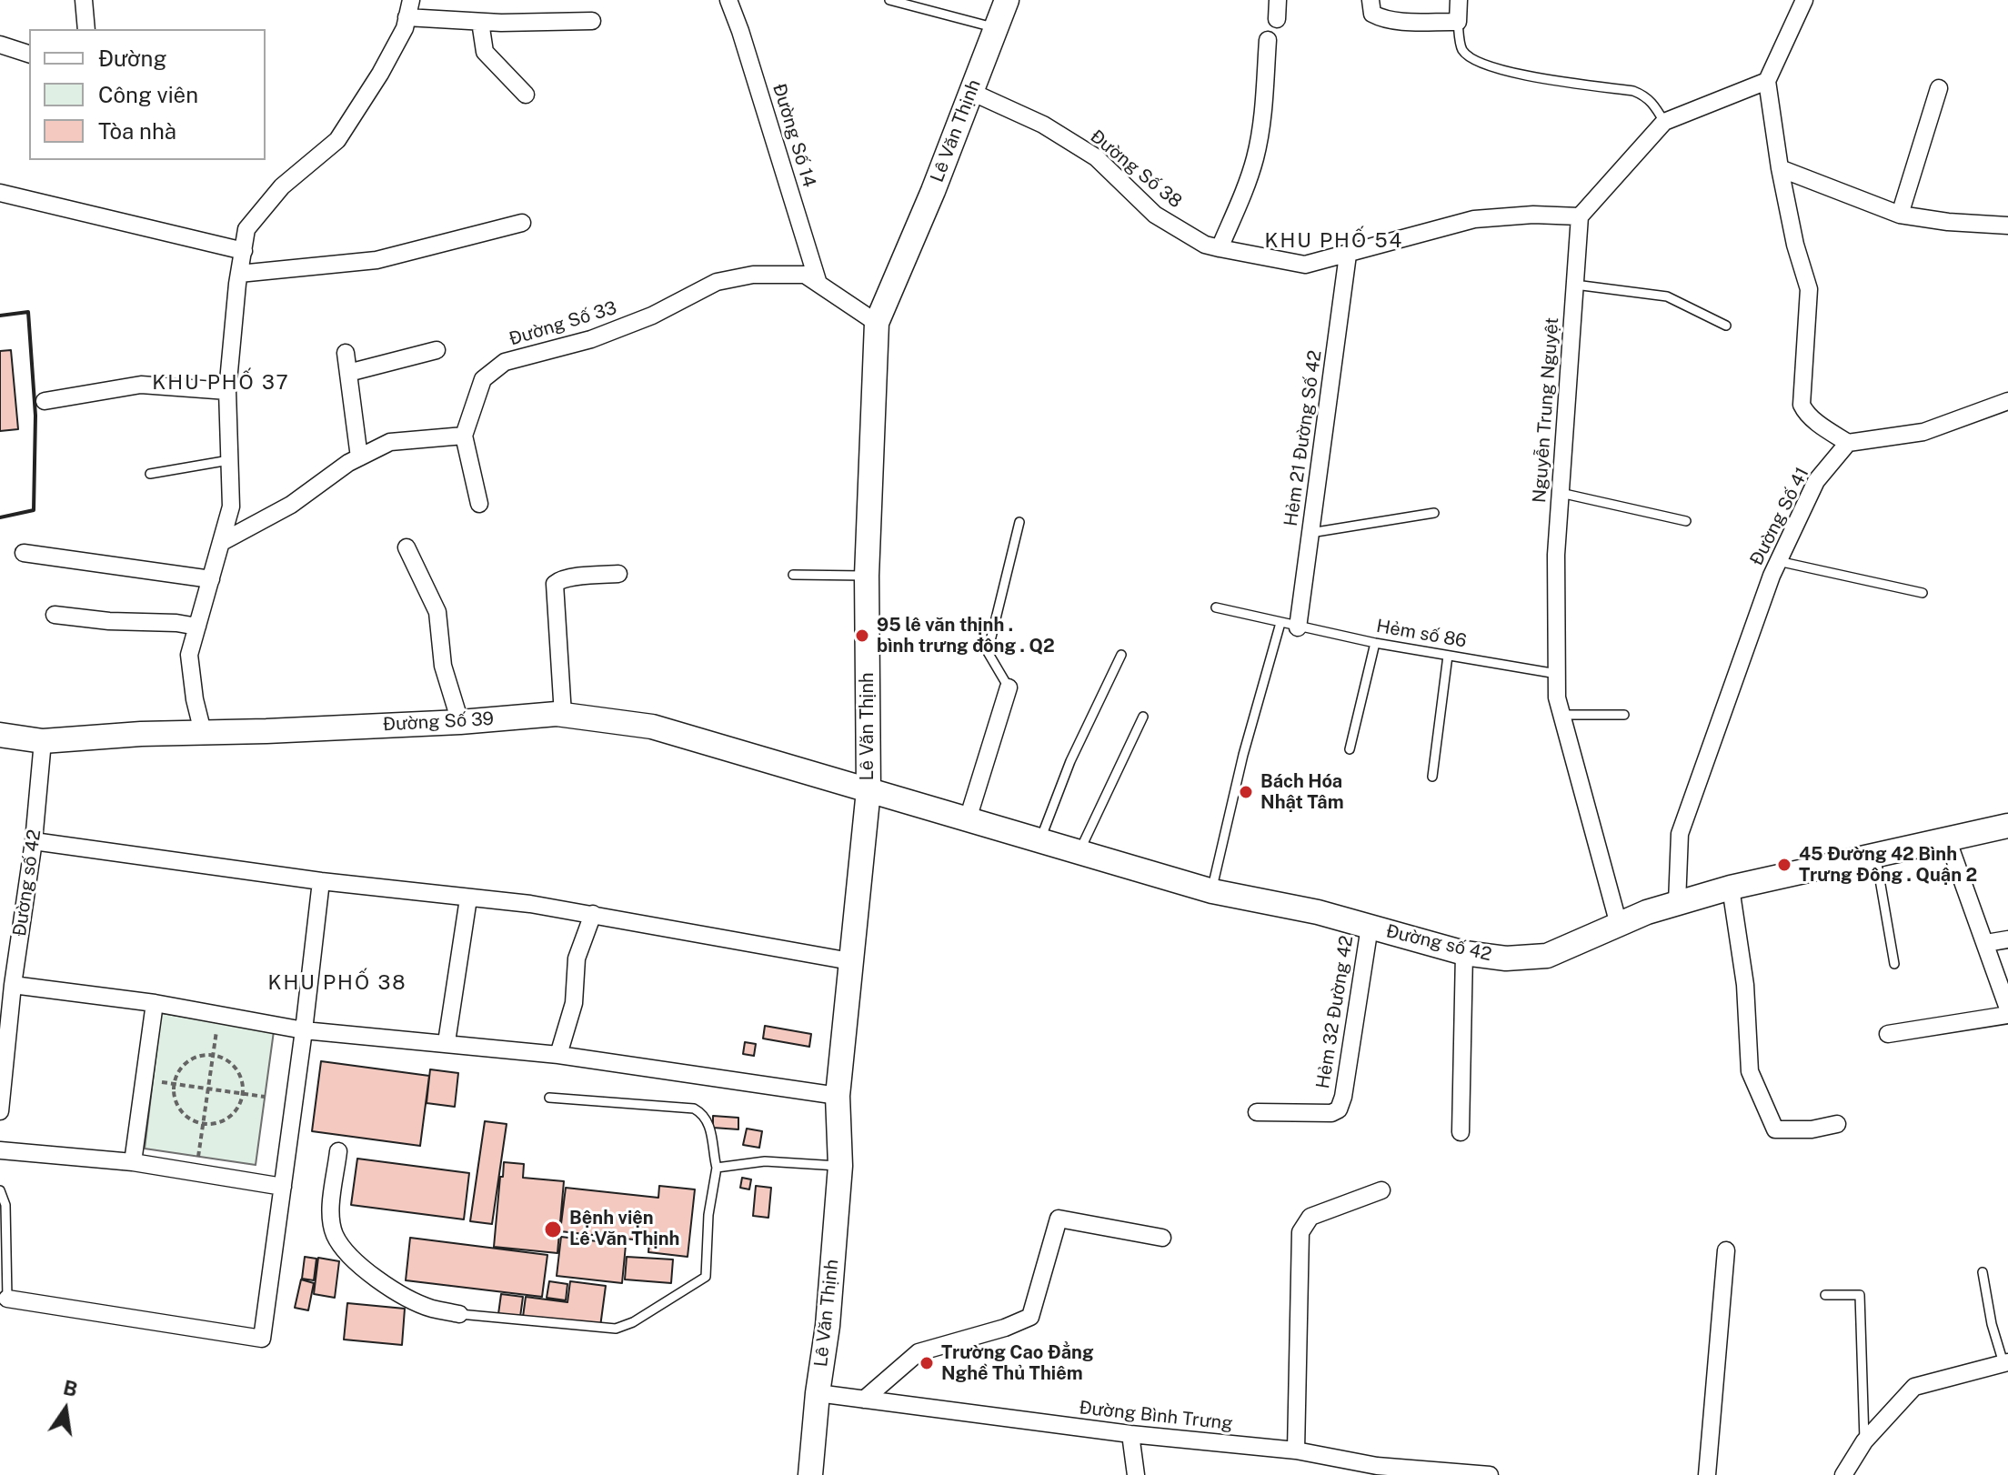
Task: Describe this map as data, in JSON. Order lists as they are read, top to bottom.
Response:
{
  "streets": {
    "street": [
      "Lê Văn Thịnh",
      "Đường Số 14",
      "Đường Số 38",
      "Đường Số 33",
      "Nguyễn Trung Nguyệt",
      "Hẻm 21 Đường Số 42",
      "Đường Số 41",
      "Đường Số 39",
      "Đường số 42",
      "Hẻm 32 Đường 42",
      "Đường Bình Trưng"
    ],
    "lane": ["Hẻm số 86"]
  },
  "crossings": [
    ["Lê Văn Thịnh", "Đường Số 38"],
    ["Lê Văn Thịnh", "Đường Số 33"],
    ["Lê Văn Thịnh", "Đường Số 39"],
    ["Lê Văn Thịnh", "Đường số 42"],
    ["Lê Văn Thịnh", "Đường Bình Trưng"],
    ["Đường Số 14", "Đường Số 33"],
    ["Đường Số 38", "Nguyễn Trung Nguyệt"],
    ["Đường Số 38", "Hẻm 21 Đường Số 42"],
    ["Nguyễn Trung Nguyệt", "Hẻm số 86"],
    ["Nguyễn Trung Nguyệt", "Đường số 42"],
    ["Hẻm 21 Đường Số 42", "Hẻm số 86"],
    ["Hẻm 21 Đường Số 42", "Đường số 42"],
    ["Đường Số 41", "Đường số 42"],
    ["Đường Số 39", "Đường số 42"],
    ["Đường số 42", "Hẻm 32 Đường 42"]
  ],
  "districts": ["KHU PHỐ 54", "KHU PHỐ 37", "KHU PHỐ 38"],
  "places": [
    "95 lê văn thịnh . bình trưng đông . Q2",
    "Bách Hóa Nhật Tâm",
    "45 Đường 42 Bình Trưng Đông . Quận 2",
    "Bệnh viện Lê Văn Thịnh",
    "Trường Cao Đẳng Nghề Thủ Thiêm"
  ],
  "legend": ["Đường", "Công viên", "Tòa nhà"],
  "north": "top"
}
